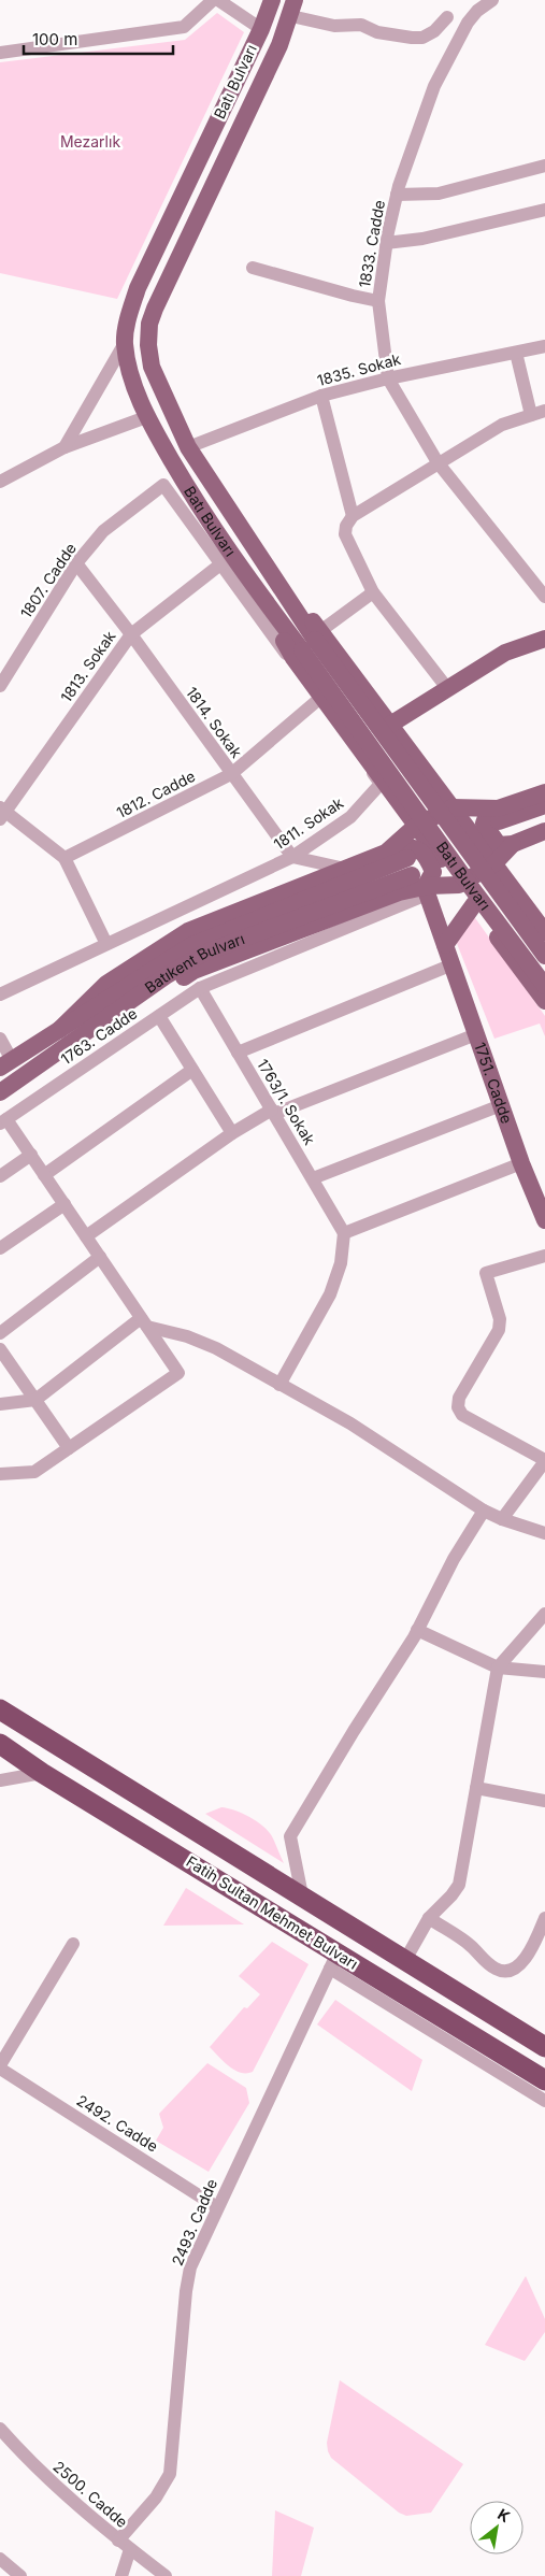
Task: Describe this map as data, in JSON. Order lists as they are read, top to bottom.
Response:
{
  "streets": {
    "highway": ["Fatih Sultan Mehmet Bulvarı"],
    "main road": ["Batı Bulvarı", "Batıkent Bulvarı", "1751. Cadde"],
    "street": [
      "1833. Cadde",
      "1835. Sokak",
      "1807. Cadde",
      "1813. Sokak",
      "1814. Sokak",
      "1812. Cadde",
      "1811. Sokak",
      "1763. Cadde",
      "1763/1. Sokak",
      "2492. Cadde",
      "2493. Cadde",
      "2500. Cadde"
    ]
  },
  "crossings": [
    ["Batı Bulvarı", "1835. Sokak"],
    ["1833. Cadde", "1835. Sokak"],
    ["1807. Cadde", "1814. Sokak"],
    ["1807. Cadde", "1811. Sokak"],
    ["1813. Sokak", "1814. Sokak"],
    ["1813. Sokak", "1811. Sokak"],
    ["1814. Sokak", "1812. Cadde"],
    ["1814. Sokak", "1811. Sokak"],
    ["1812. Cadde", "1811. Sokak"],
    ["Batıkent Bulvarı", "1763. Cadde"],
    ["Batıkent Bulvarı", "1751. Cadde"],
    ["1763. Cadde", "1751. Cadde"],
    ["1763. Cadde", "1763/1. Sokak"],
    ["Fatih Sultan Mehmet Bulvarı", "2493. Cadde"],
    ["2492. Cadde", "2493. Cadde"],
    ["2493. Cadde", "2500. Cadde"]
  ],
  "parks": ["Mezarlık"],
  "scale_bar": "100 m",
  "north": "top right"
}
